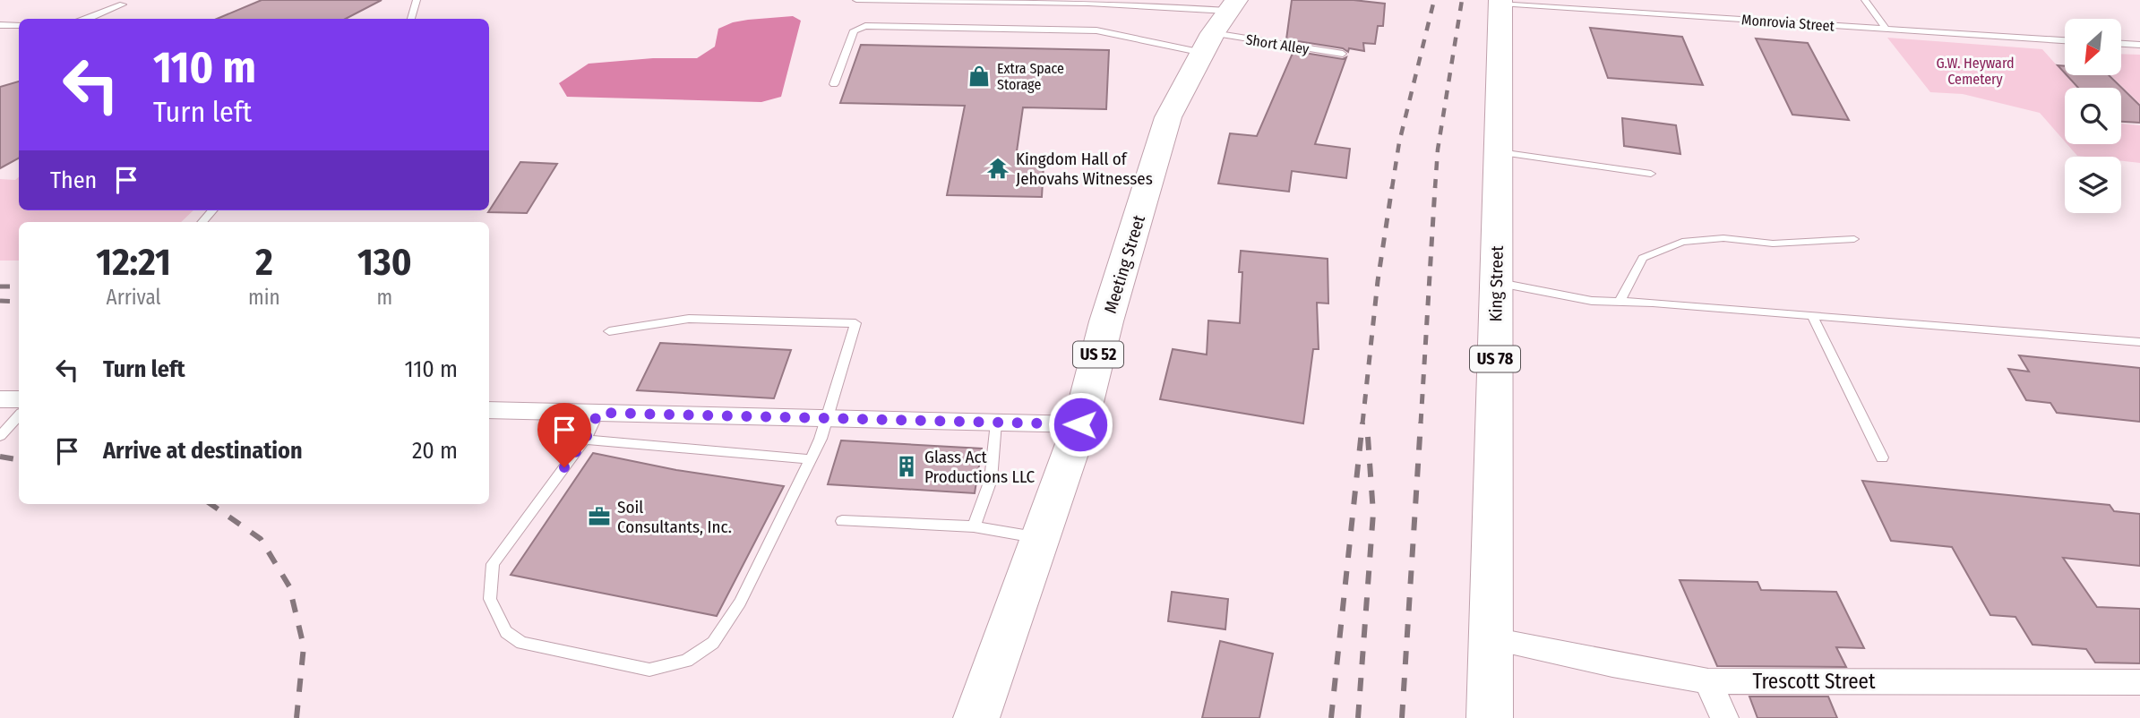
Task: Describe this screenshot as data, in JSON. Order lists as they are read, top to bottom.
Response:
{
  "streets": {
    "main road": [
      "Meeting Street",
      "King Street",
      "US 52",
      "US 78"
    ],
    "street": ["Trescott Street"],
    "lane": ["Monrovia Street", "Short Alley"]
  },
  "crossings": [
    ["Monrovia Street", "King Street"],
    ["Short Alley", "Meeting Street"],
    ["King Street", "Trescott Street"]
  ],
  "parks": ["G.W. Heyward Cemetery"],
  "places": {
    "shop": ["Extra Space Storage"],
    "temple": ["Kingdom Hall of Jehovahs Witnesses"],
    "building": ["Glass Act Productions LLC"],
    "office": ["Soil Consultants, Inc."]
  },
  "north": "bottom left",
  "page": {
    "turn": ["110 m", "Turn left"],
    "then": "Then",
    "eta": [
      "12:21",
      "Arrival",
      "2",
      "min",
      "130",
      "m"
    ],
    "list": [
      {
        "name": "Turn left",
        "value": "110 m"
      },
      {
        "name": "Arrive at destination",
        "value": "20 m"
      }
    ]
  }
}
